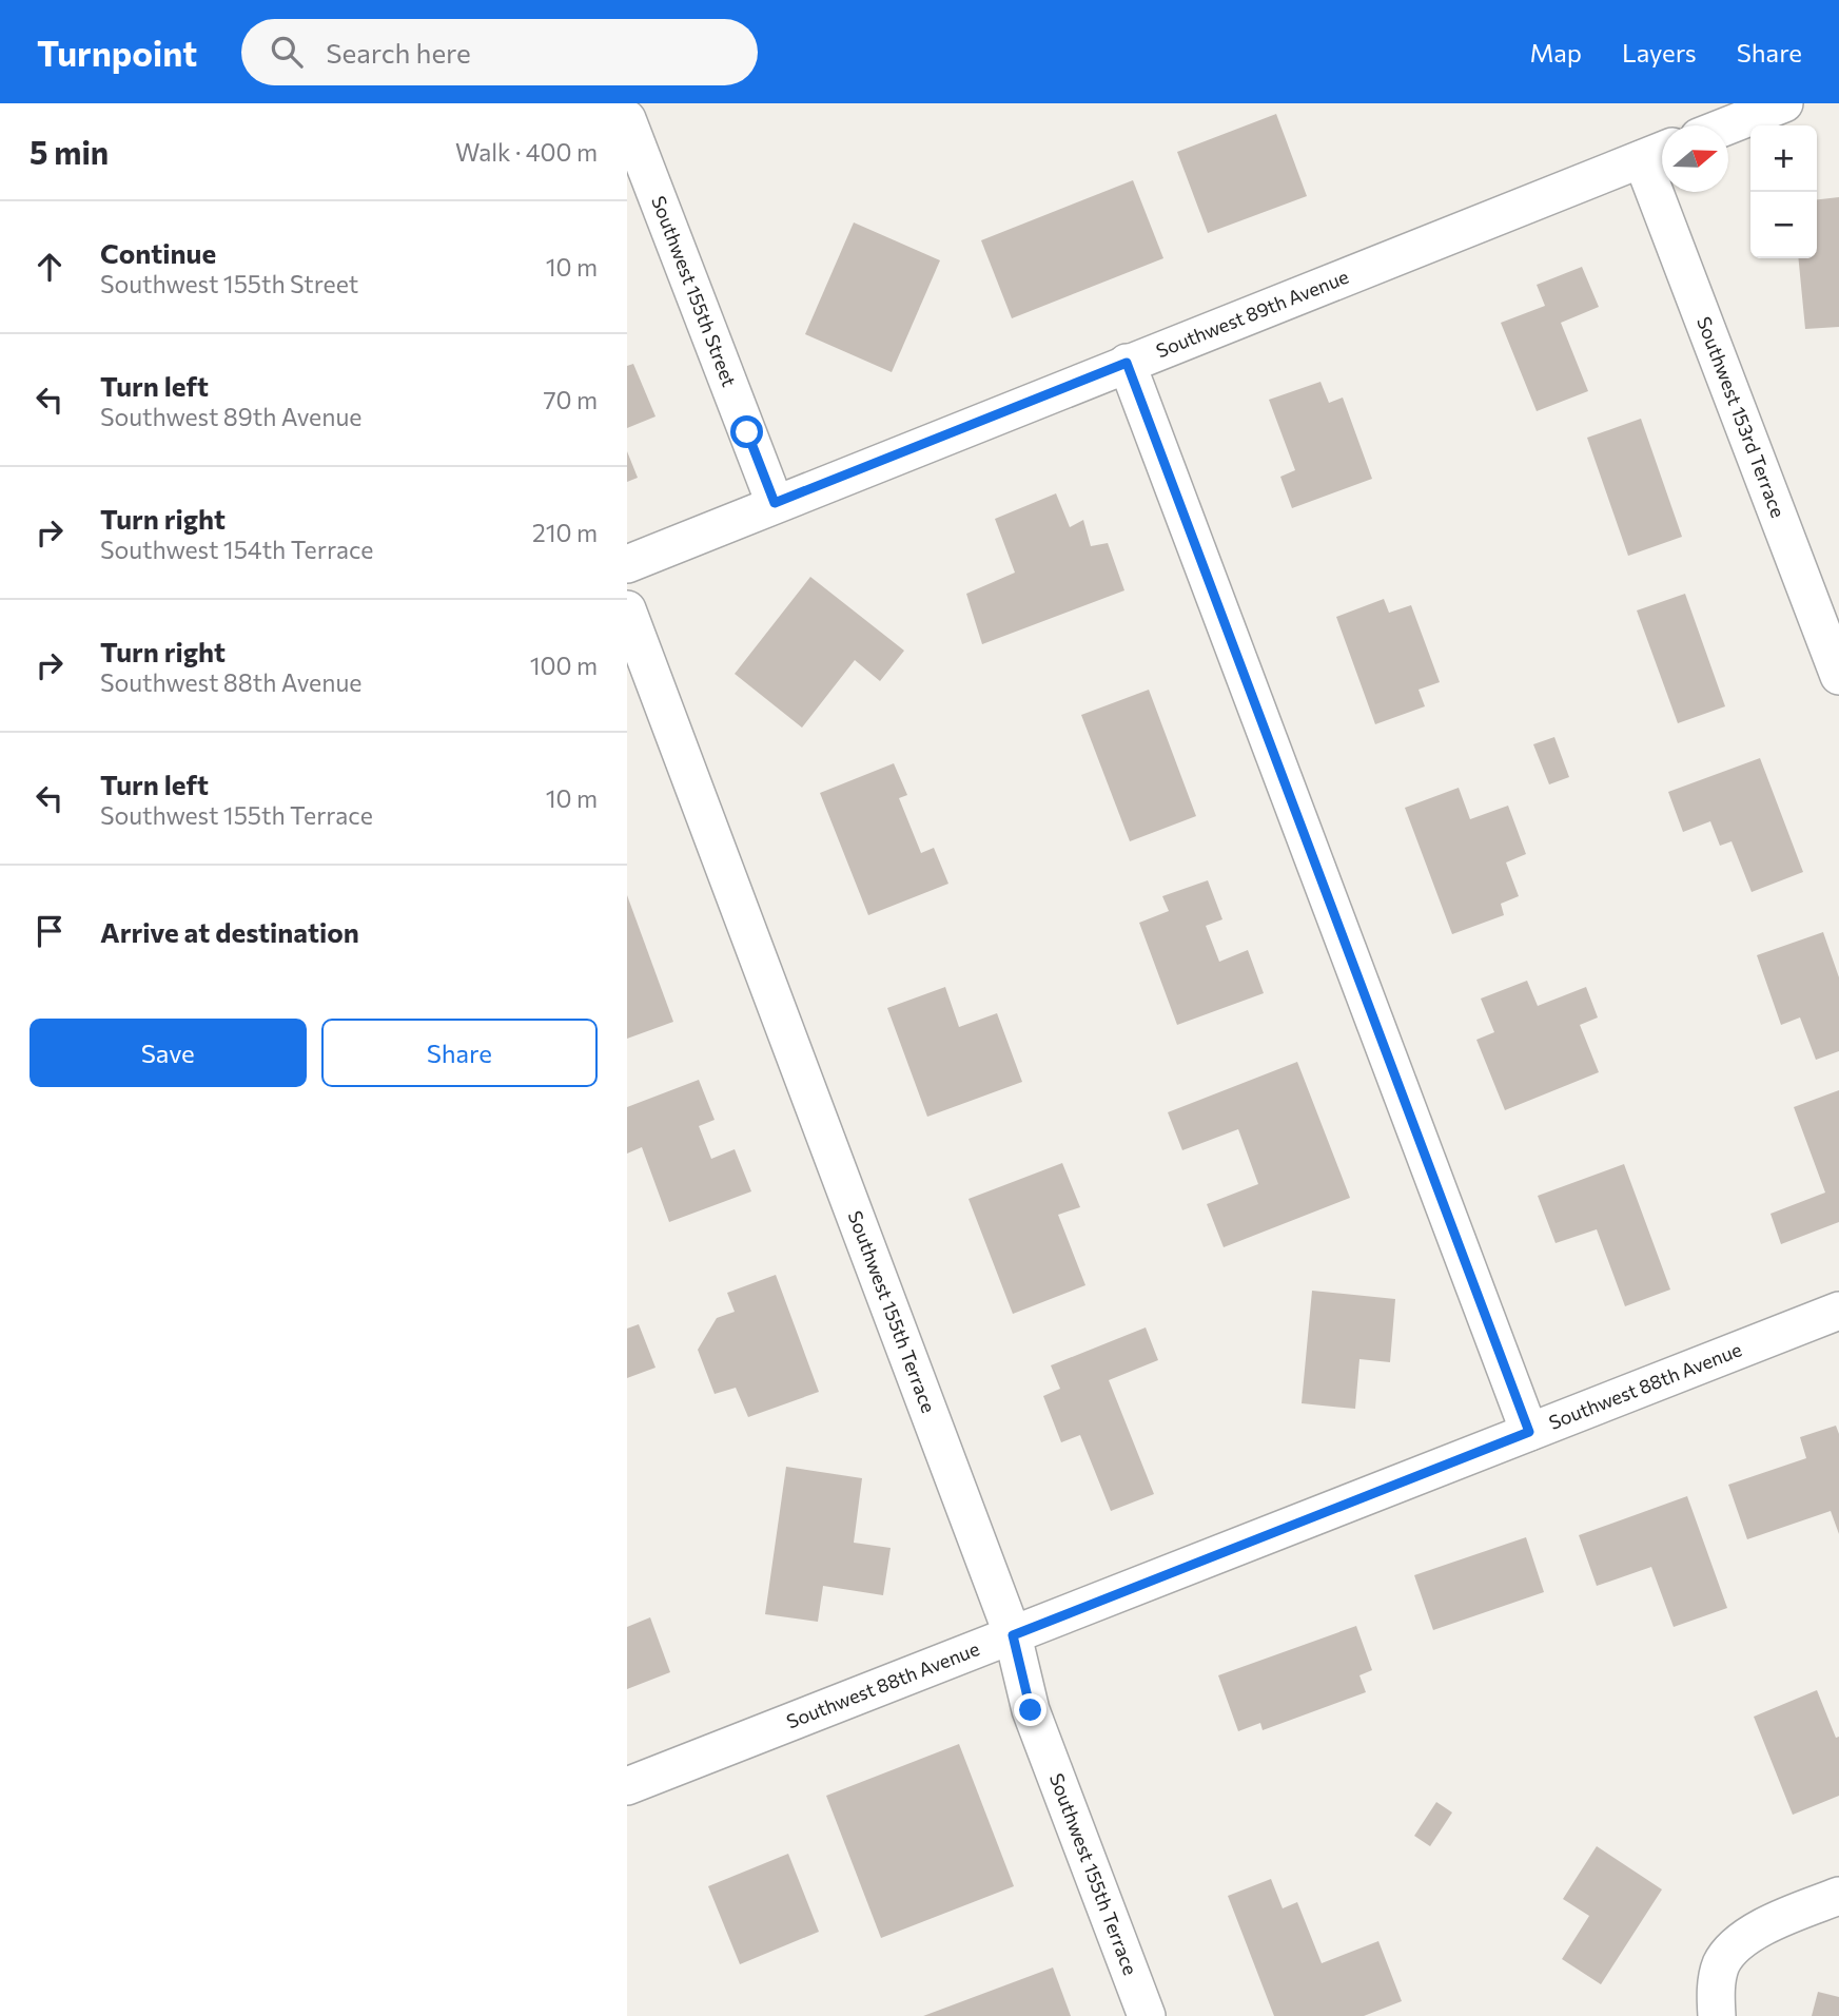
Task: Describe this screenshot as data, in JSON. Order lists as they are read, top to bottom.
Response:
{
  "streets": {
    "street": [
      "Southwest 155th Street",
      "Southwest 89th Avenue",
      "Southwest 153rd Terrace",
      "Southwest 155th Terrace",
      "Southwest 88th Avenue"
    ]
  },
  "crossings": [
    ["Southwest 155th Street", "Southwest 89th Avenue"],
    ["Southwest 89th Avenue", "Southwest 153rd Terrace"],
    ["Southwest 155th Terrace", "Southwest 88th Avenue"]
  ],
  "north": "right",
  "page": {
    "header": "Turnpoint",
    "search": "Search here",
    "nav": ["Map", "Layers", "Share"],
    "heading": ["5 min", "Walk · 400 m"],
    "map_buttons": ["+", "−"],
    "list": [
      ["Continue", "Southwest 155th Street", "10 m"],
      ["Turn left", "Southwest 89th Avenue", "70 m"],
      ["Turn right", "Southwest 154th Terrace", "210 m"],
      ["Turn right", "Southwest 88th Avenue", "100 m"],
      ["Turn left", "Southwest 155th Terrace", "10 m"],
      "Arrive at destination"
    ],
    "buttons": ["Save", "Share"]
  }
}
